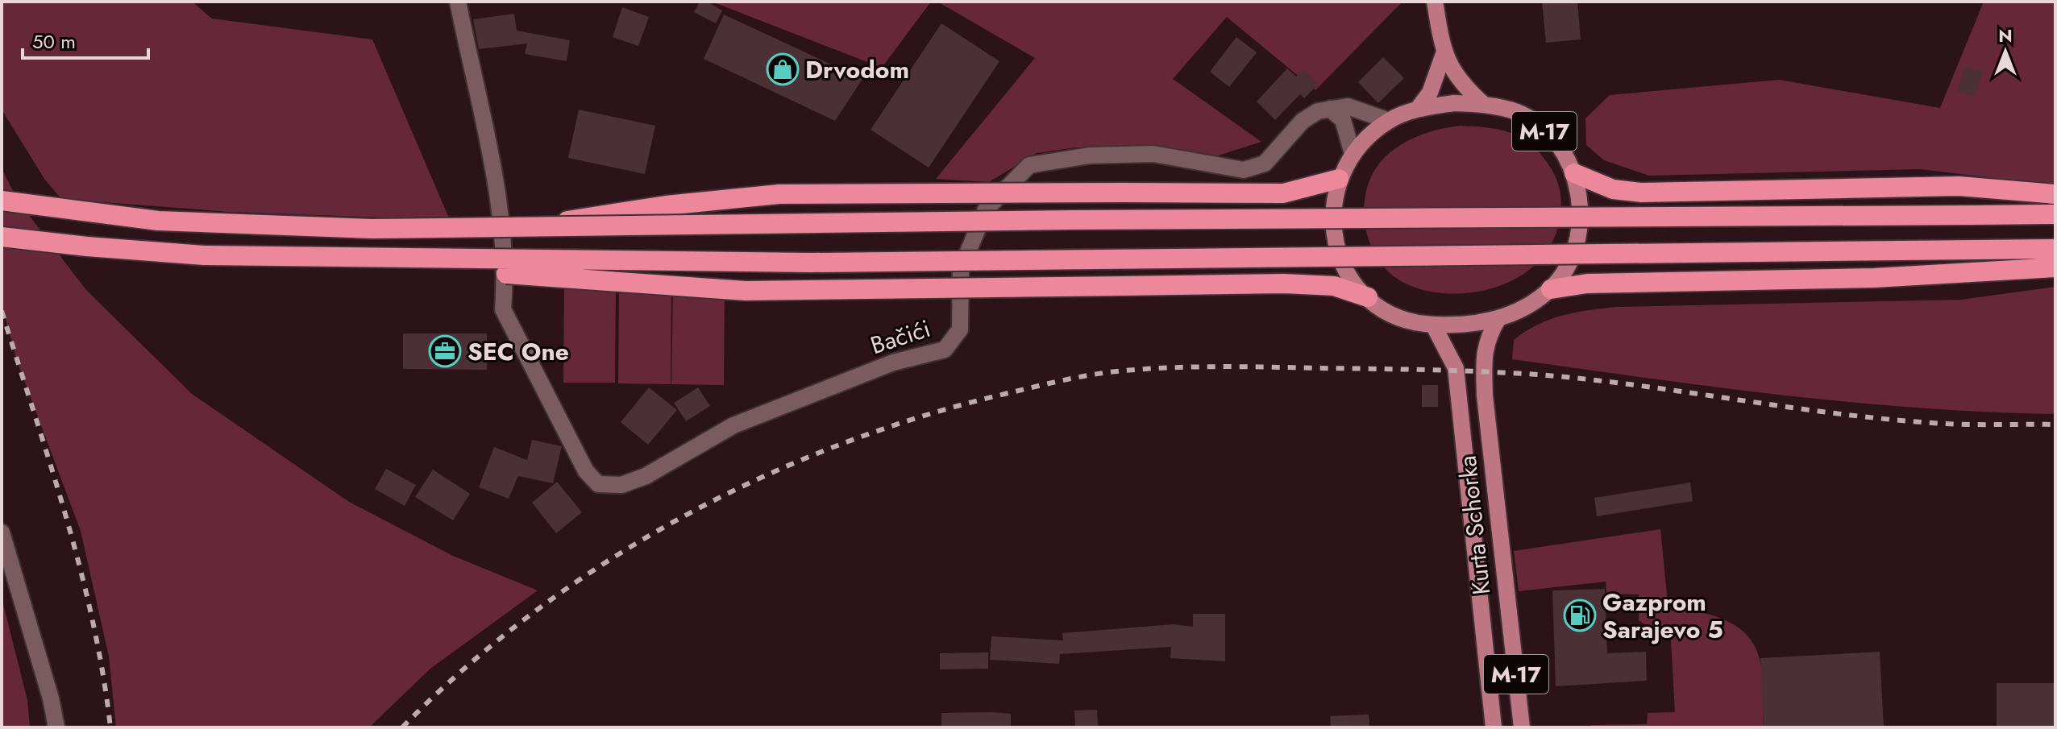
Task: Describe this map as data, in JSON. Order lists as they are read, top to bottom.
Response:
{
  "streets": {
    "main road": ["M-17", "Kurta Schorka"],
    "street": ["Bačići"]
  },
  "crossings": [
    ["M-17", "Bačići"],
    ["M-17", "Kurta Schorka"]
  ],
  "places": {
    "shop": ["Drvodom"],
    "office": ["SEC One"],
    "fuel station": ["Gazprom Sarajevo 5"]
  },
  "scale_bar": "50 m",
  "north": "top"
}
